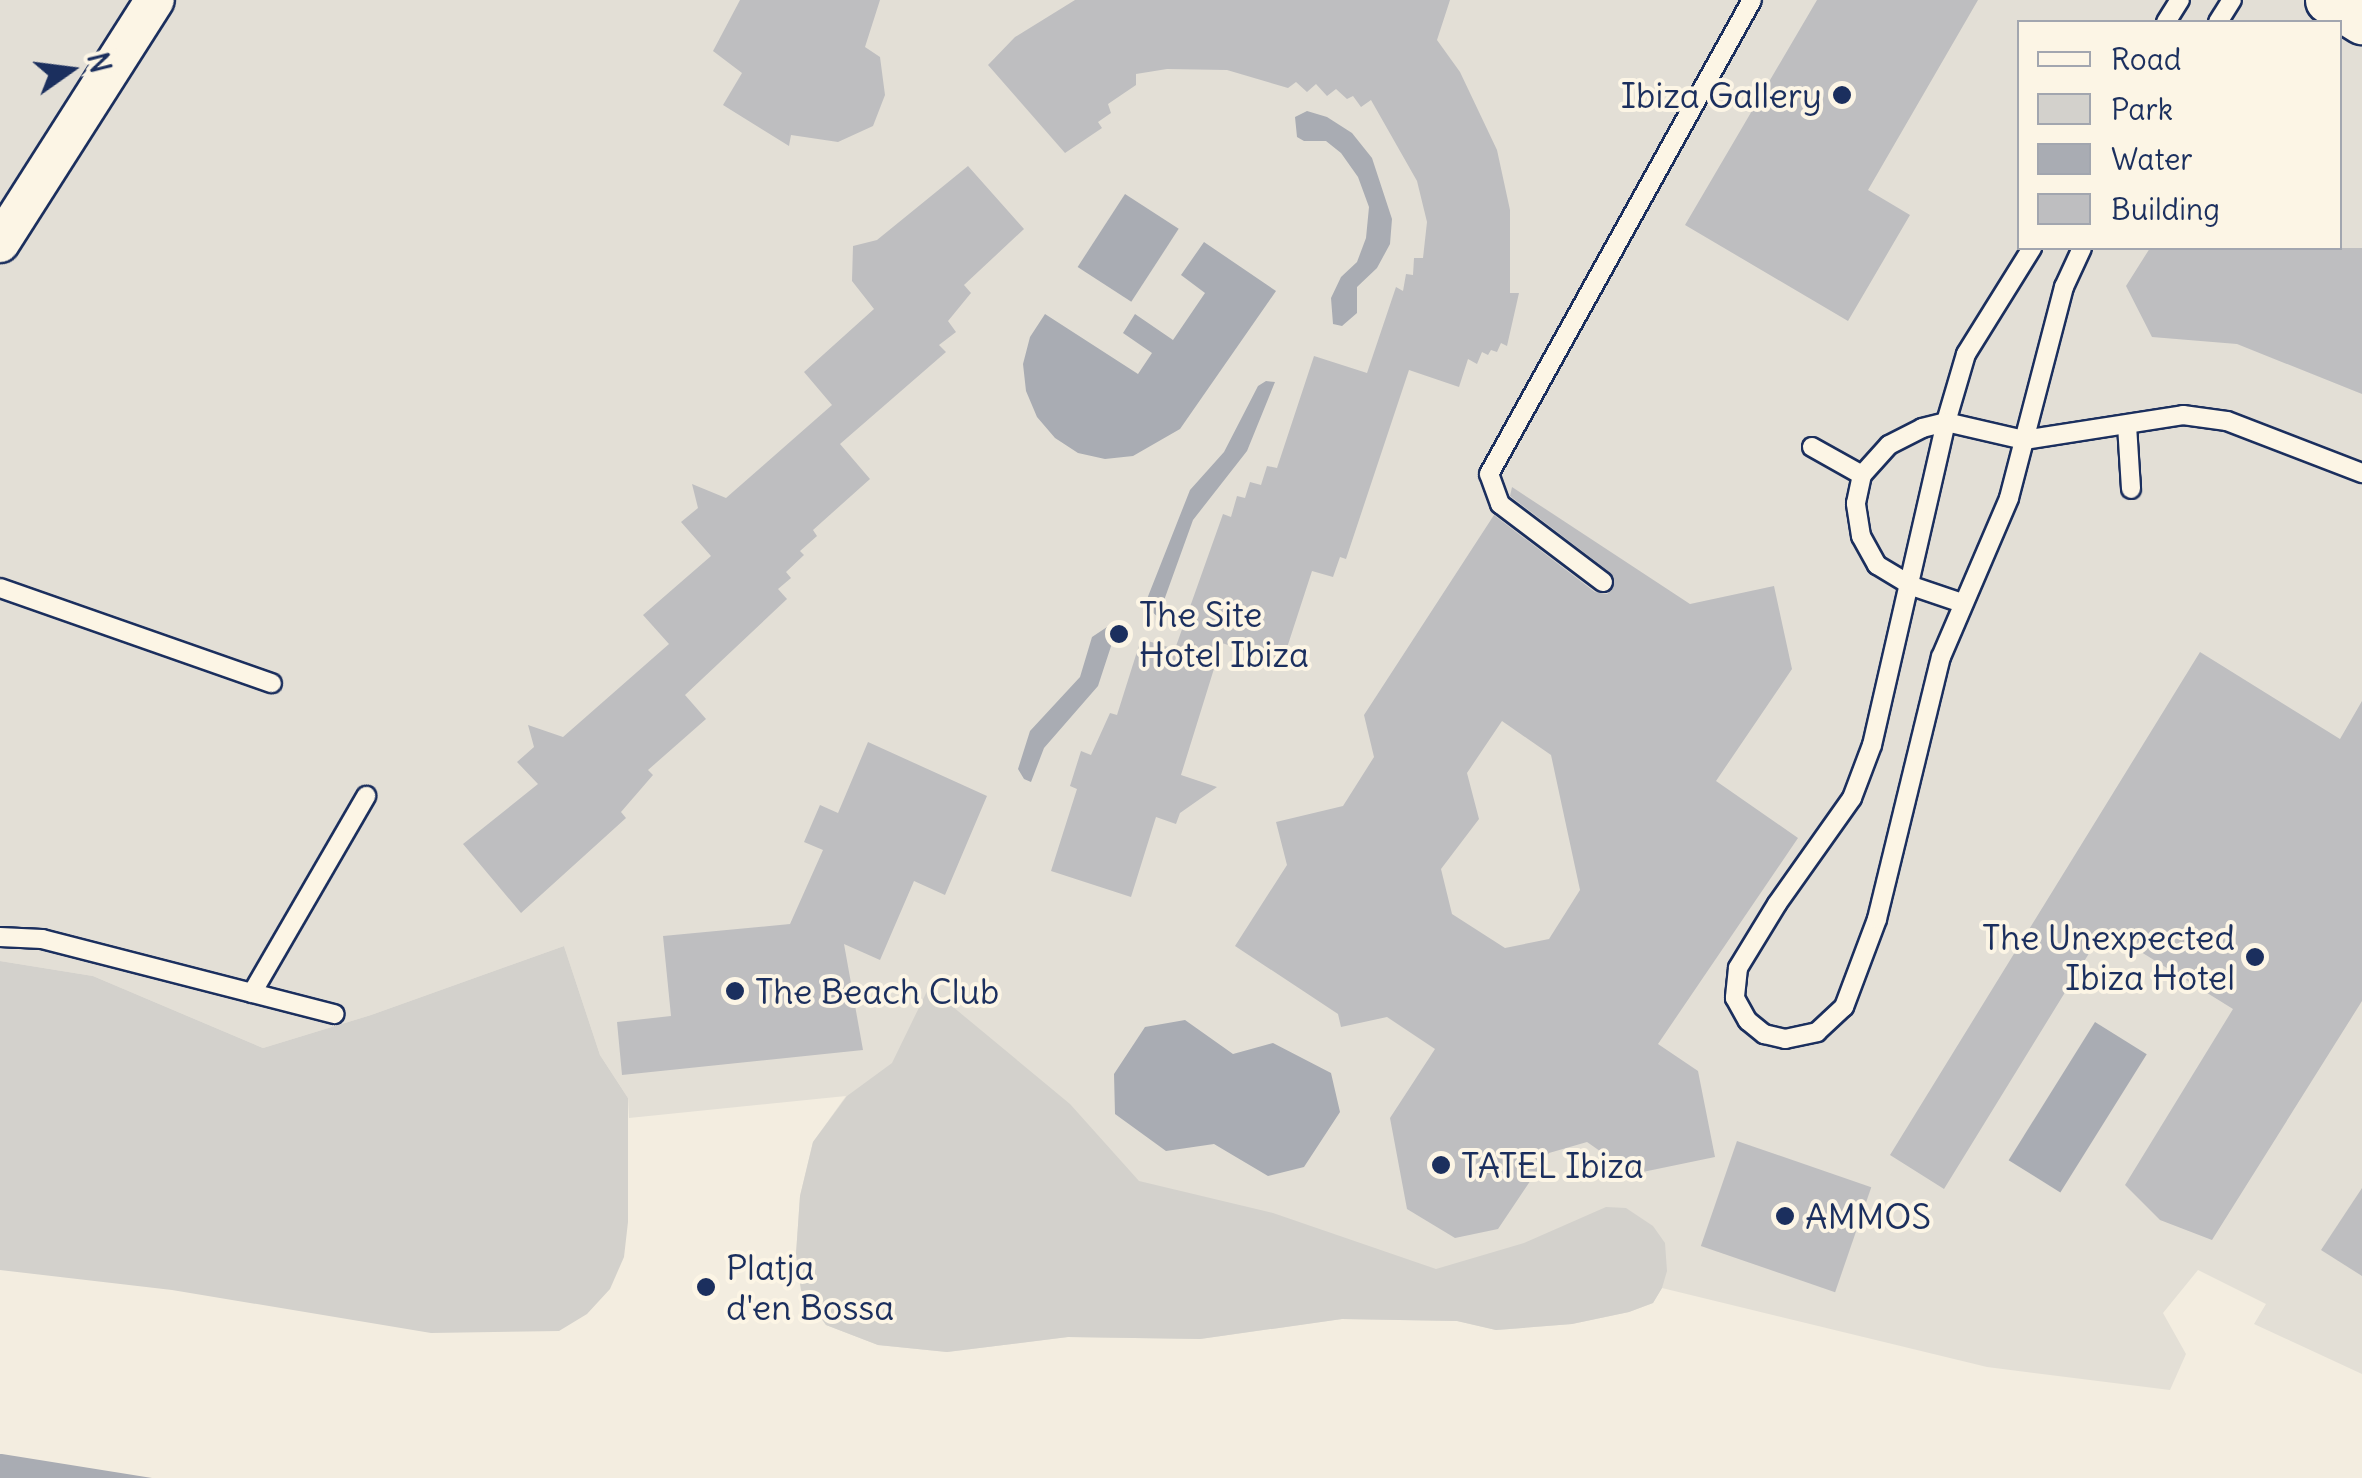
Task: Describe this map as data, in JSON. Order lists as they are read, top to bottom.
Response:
{
  "places": [
    "Ibiza Gallery",
    "The Site Hotel Ibiza",
    "The Unexpected Ibiza Hotel",
    "The Beach Club",
    "TATEL Ibiza",
    "AMMOS",
    "Platja d'en Bossa"
  ],
  "legend": [
    "Road",
    "Park",
    "Water",
    "Building"
  ],
  "north": "right"
}
